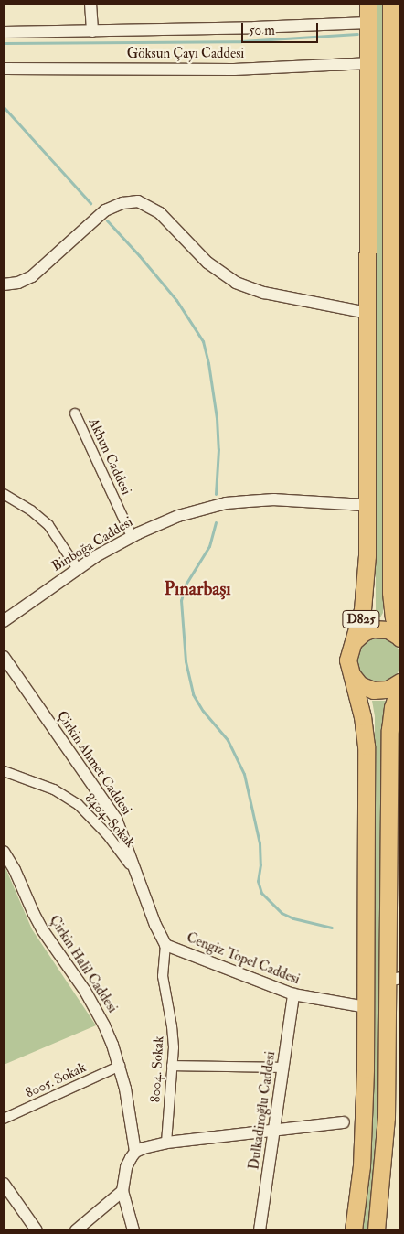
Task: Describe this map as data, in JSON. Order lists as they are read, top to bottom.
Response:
{
  "streets": {
    "highway": ["D825"],
    "street": [
      "Göksun Çayı Caddesi",
      "Akhun Caddesi",
      "Binboğa Caddesi",
      "Çirkin Ahmet Caddesi",
      "8404. Sokak",
      "Cengiz Topel Caddesi",
      "Çirkin Halil Caddesi",
      "8004. Sokak",
      "8005. Sokak",
      "Dulkadiroğlu Caddesi"
    ]
  },
  "crossings": [
    ["Göksun Çayı Caddesi", "D825"],
    ["Akhun Caddesi", "Binboğa Caddesi"],
    ["Binboğa Caddesi", "D825"],
    ["D825", "Cengiz Topel Caddesi"],
    ["Çirkin Ahmet Caddesi", "8404. Sokak"],
    ["Çirkin Ahmet Caddesi", "Cengiz Topel Caddesi"],
    ["Çirkin Ahmet Caddesi", "8004. Sokak"],
    ["Cengiz Topel Caddesi", "8004. Sokak"],
    ["Cengiz Topel Caddesi", "Dulkadiroğlu Caddesi"],
    ["Çirkin Halil Caddesi", "8005. Sokak"]
  ],
  "districts": ["Pınarbaşı"],
  "scale_bar": "50 m"
}
